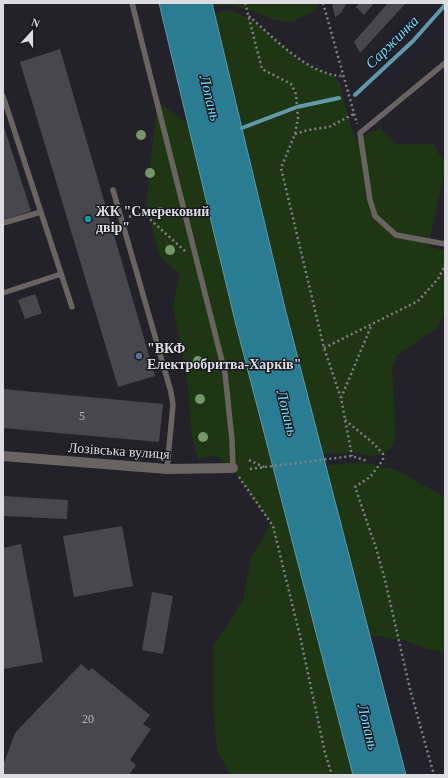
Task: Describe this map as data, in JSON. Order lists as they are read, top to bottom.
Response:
{
  "streets": {
    "street": ["Лозівська вулиця"]
  },
  "water": ["Саржинка", "Лопань"],
  "places": ["ЖК \"Смерековий двір\"", "\"ВКФ Електробритва-Харків\""],
  "house_numbers": ["5", "20"],
  "north": "top"
}
